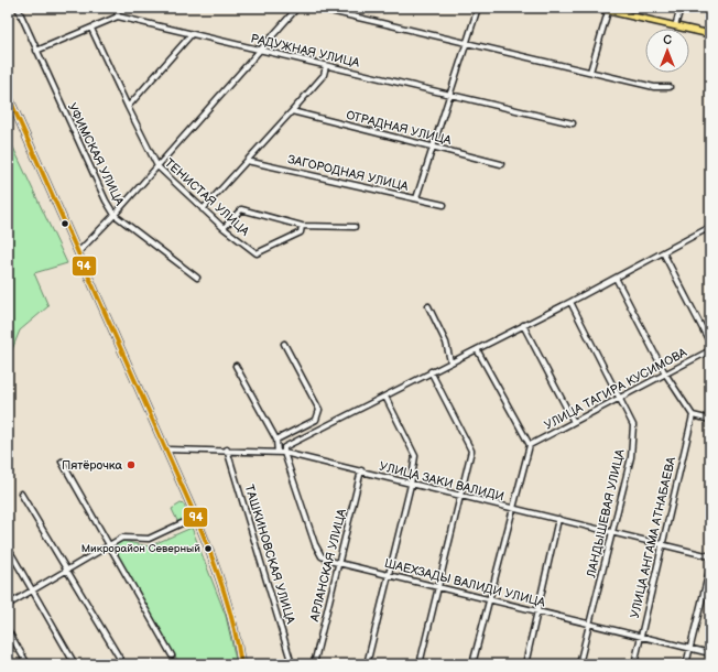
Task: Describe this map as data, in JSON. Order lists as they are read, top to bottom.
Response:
{
  "streets": {
    "street": [
      "РАДУЖНАЯ УЛИЦА",
      "ОТРАДНАЯ УЛИЦА",
      "УФИМСКАЯ УЛИЦА",
      "ЗАГОРОДНАЯ УЛИЦА",
      "ТЕНИСТАЯ УЛИЦА",
      "УЛИЦА ТАГИРА КУСИМОВА",
      "УЛИЦА ЗАКИ ВАЛИДИ",
      "ЛАНДЫШЕВАЯ УЛИЦА",
      "УЛИЦА АНГАМА АТНАБАЕВА",
      "ТАШКИНОВСКАЯ УЛИЦА",
      "АРЛАНСКАЯ УЛИЦА",
      "ШАЕХЗАДЫ ВАЛИДИ УЛИЦА"
    ]
  },
  "crossings": [
    ["УЛИЦА ТАГИРА КУСИМОВА", "ЛАНДЫШЕВАЯ УЛИЦА"],
    ["УЛИЦА ЗАКИ ВАЛИДИ", "ЛАНДЫШЕВАЯ УЛИЦА"],
    ["УЛИЦА ЗАКИ ВАЛИДИ", "УЛИЦА АНГАМА АТНАБАЕВА"],
    ["УЛИЦА ЗАКИ ВАЛИДИ", "ТАШКИНОВСКАЯ УЛИЦА"],
    ["УЛИЦА ЗАКИ ВАЛИДИ", "АРЛАНСКАЯ УЛИЦА"],
    ["УЛИЦА ЗАКИ ВАЛИДИ", "ШАЕХЗАДЫ ВАЛИДИ УЛИЦА"],
    ["ЛАНДЫШЕВАЯ УЛИЦА", "ШАЕХЗАДЫ ВАЛИДИ УЛИЦА"],
    ["УЛИЦА АНГАМА АТНАБАЕВА", "ШАЕХЗАДЫ ВАЛИДИ УЛИЦА"],
    ["АРЛАНСКАЯ УЛИЦА", "ШАЕХЗАДЫ ВАЛИДИ УЛИЦА"]
  ],
  "places": ["Пятёрочка", "Микрорайон Северный"],
  "lines": ["transit line 94"],
  "north": "top"
}
